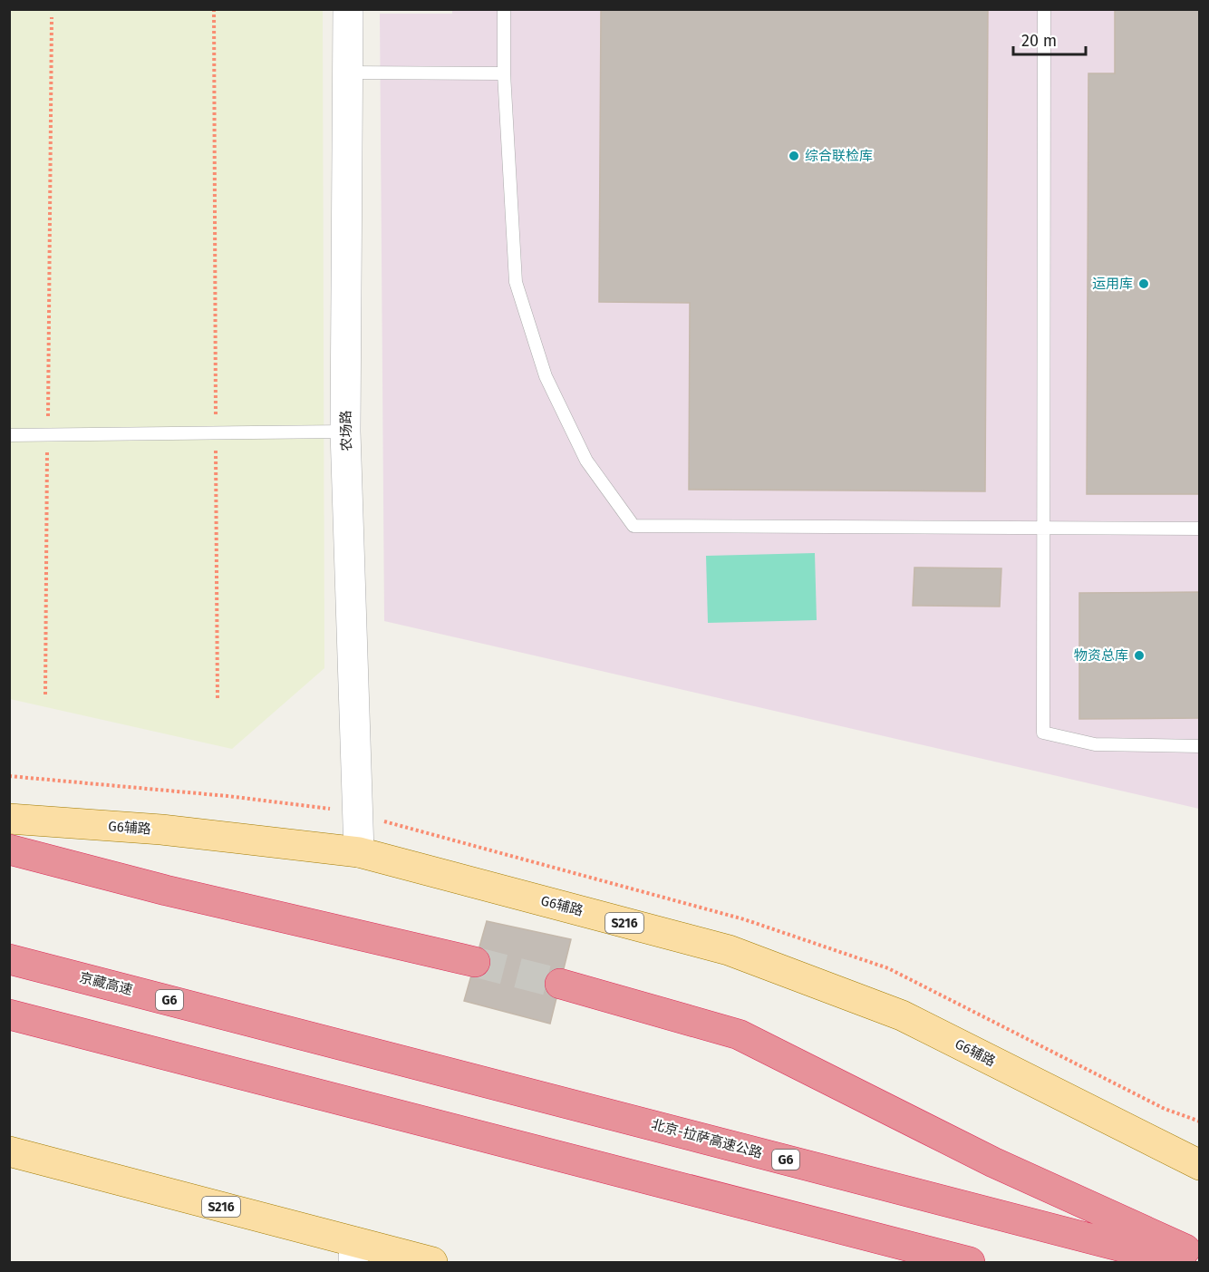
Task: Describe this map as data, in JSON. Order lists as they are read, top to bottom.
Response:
{
  "streets": {
    "highway": ["京藏高速", "G6", "北京-拉萨高速公路"],
    "main road": ["G6辅路", "S216"],
    "street": ["农场路"]
  },
  "crossings": [
    ["农场路", "G6辅路"],
    ["京藏高速", "北京-拉萨高速公路"]
  ],
  "places": ["综合联检库", "运用库", "物资总库"],
  "scale_bar": "20 m"
}
